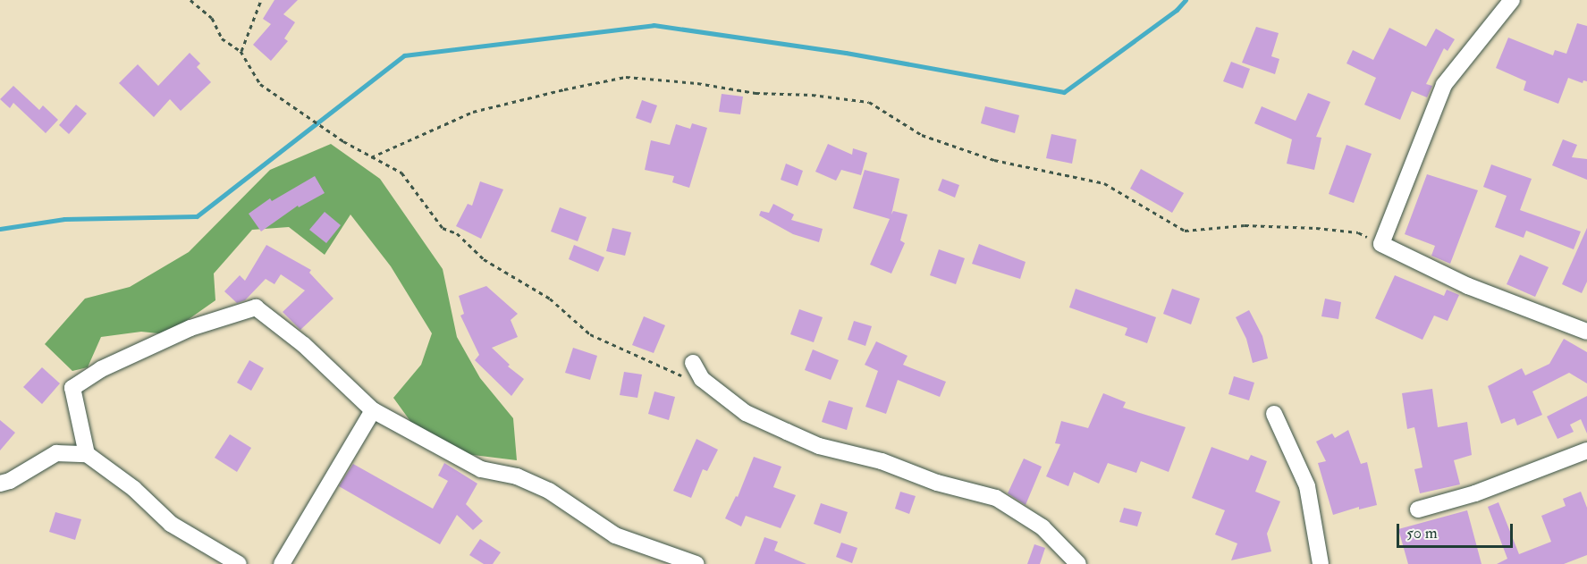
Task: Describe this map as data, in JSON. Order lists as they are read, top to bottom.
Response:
{
  "scale_bar": "50 m"
}
